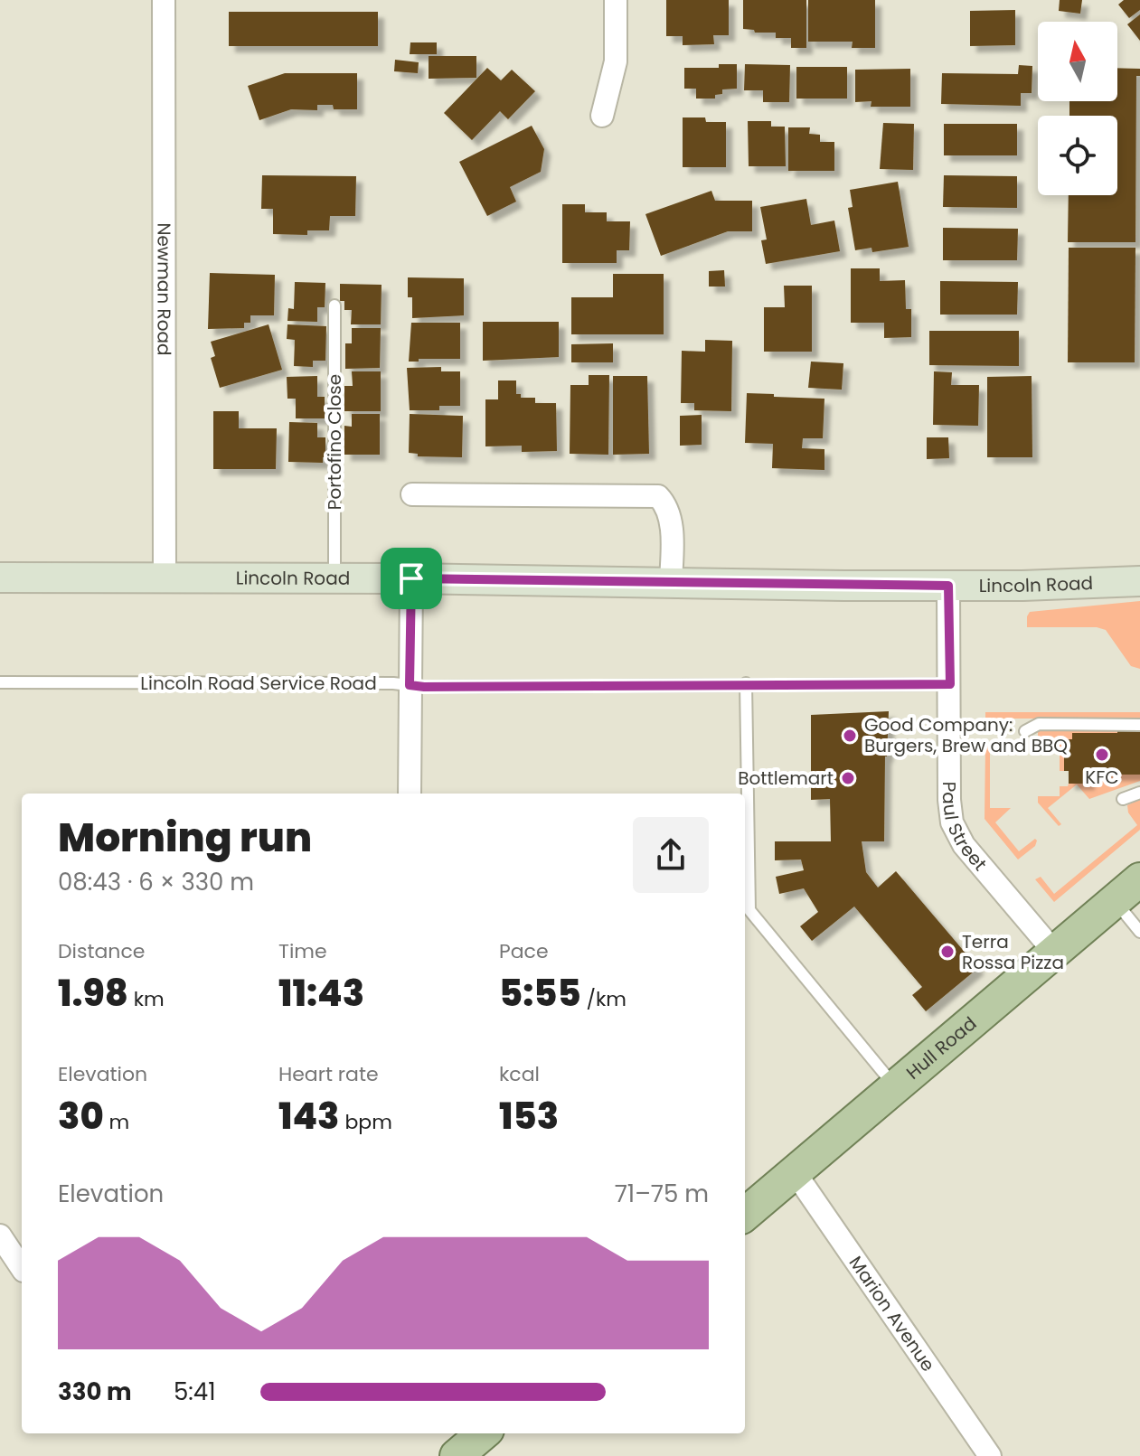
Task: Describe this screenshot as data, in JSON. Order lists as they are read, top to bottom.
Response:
{
  "streets": {
    "main road": ["Lincoln Road", "Hull Road"],
    "street": ["Newman Road", "Paul Street", "Marion Avenue"],
    "lane": ["Portofino Close", "Lincoln Road Service Road"]
  },
  "crossings": [
    ["Newman Road", "Lincoln Road"],
    ["Portofino Close", "Lincoln Road"],
    ["Lincoln Road", "Paul Street"],
    ["Lincoln Road Service Road", "Paul Street"],
    ["Paul Street", "Hull Road"],
    ["Hull Road", "Marion Avenue"]
  ],
  "places": [
    "Good Company: Burgers, Brew and BBQ",
    "KFC",
    "Bottlemart",
    "Terra Rossa Pizza"
  ],
  "north": "top",
  "page": {
    "heading": ["Morning run", "08:43 · 6 × 330 m"],
    "stats": [
      ["Distance", "1.98 km"],
      ["Time", "11:43"],
      ["Pace", "5:55 /km"],
      ["Elevation", "30 m"],
      ["Heart rate", "143 bpm"],
      ["kcal", "153"]
    ],
    "chart": ["Elevation", "71–75 m"],
    "list": [
      {
        "name": "330 m",
        "note": "5:41"
      }
    ]
  }
}
